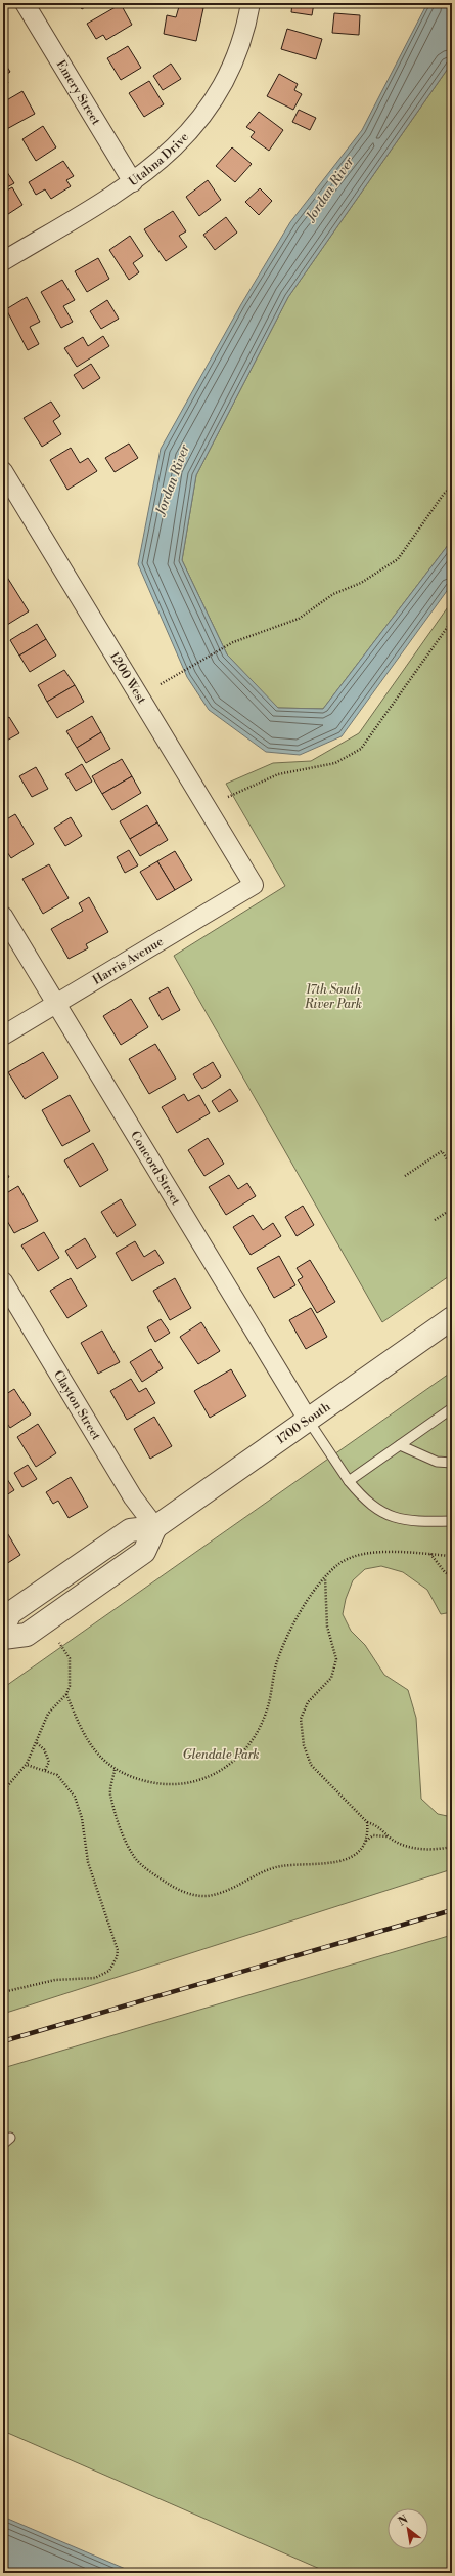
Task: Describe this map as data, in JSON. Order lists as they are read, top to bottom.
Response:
{
  "streets": {
    "street": [
      "Emery Street",
      "Utahna Drive",
      "1200 West",
      "Harris Avenue",
      "Concord Street",
      "Clayton Street",
      "1700 South"
    ]
  },
  "crossings": [
    ["Emery Street", "Utahna Drive"],
    ["1200 West", "Harris Avenue"],
    ["Harris Avenue", "Concord Street"],
    ["Concord Street", "1700 South"],
    ["Clayton Street", "1700 South"]
  ],
  "water": ["Jordan River"],
  "parks": ["17th South River Park", "Glendale Park"],
  "north": "top left"
}
